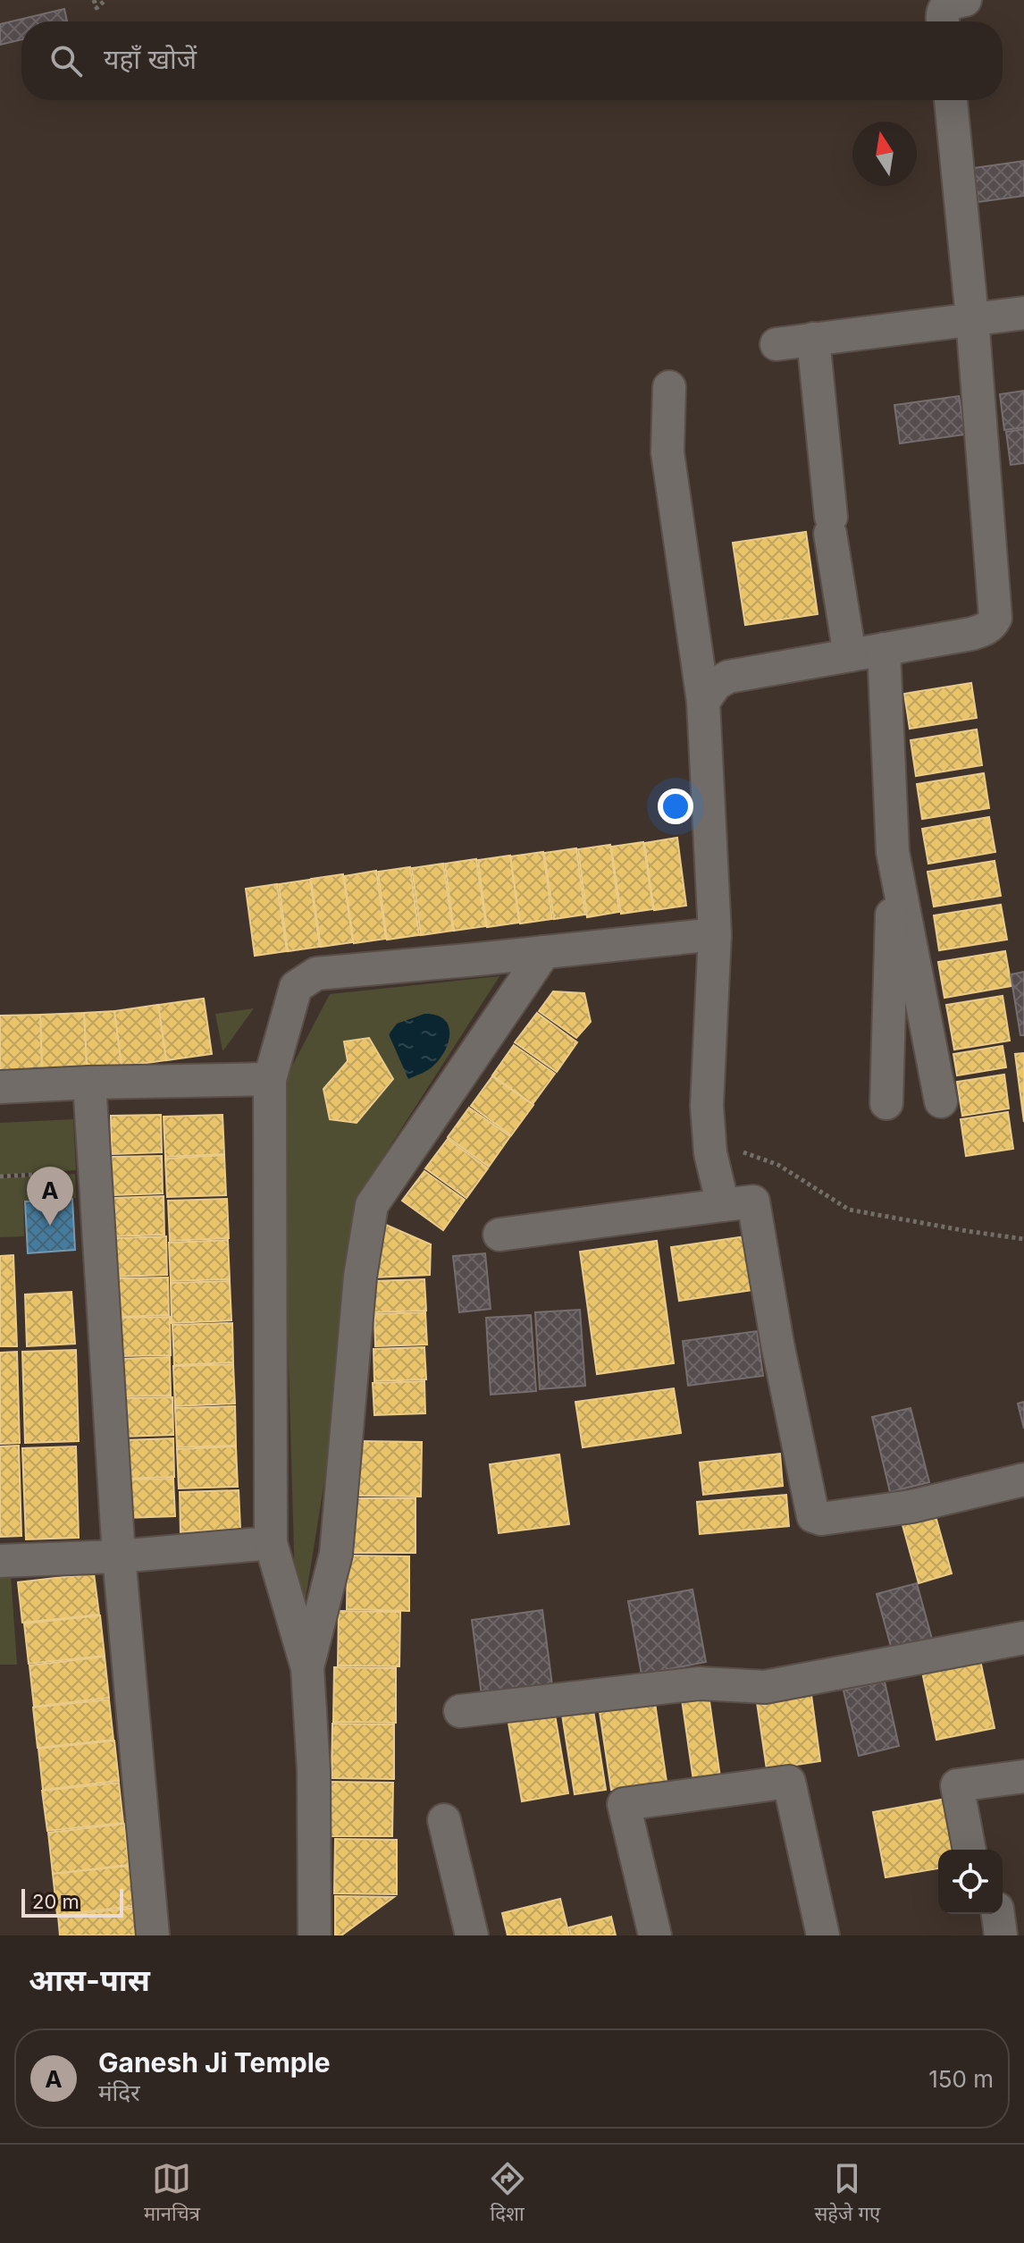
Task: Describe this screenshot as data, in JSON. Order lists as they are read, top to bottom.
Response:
{
  "scale_bar": "20 m",
  "north": "top",
  "page": {
    "search": "यहाँ खोजें",
    "pins": "A",
    "scale": "20 m",
    "heading": "आस-पास",
    "list": [
      {
        "mark": "A",
        "name": "Ganesh Ji Temple",
        "note": "मंदिर",
        "value": "150 m"
      }
    ],
    "nav": ["मानचित्र", "दिशा", "सहेजे गए"]
  }
}
